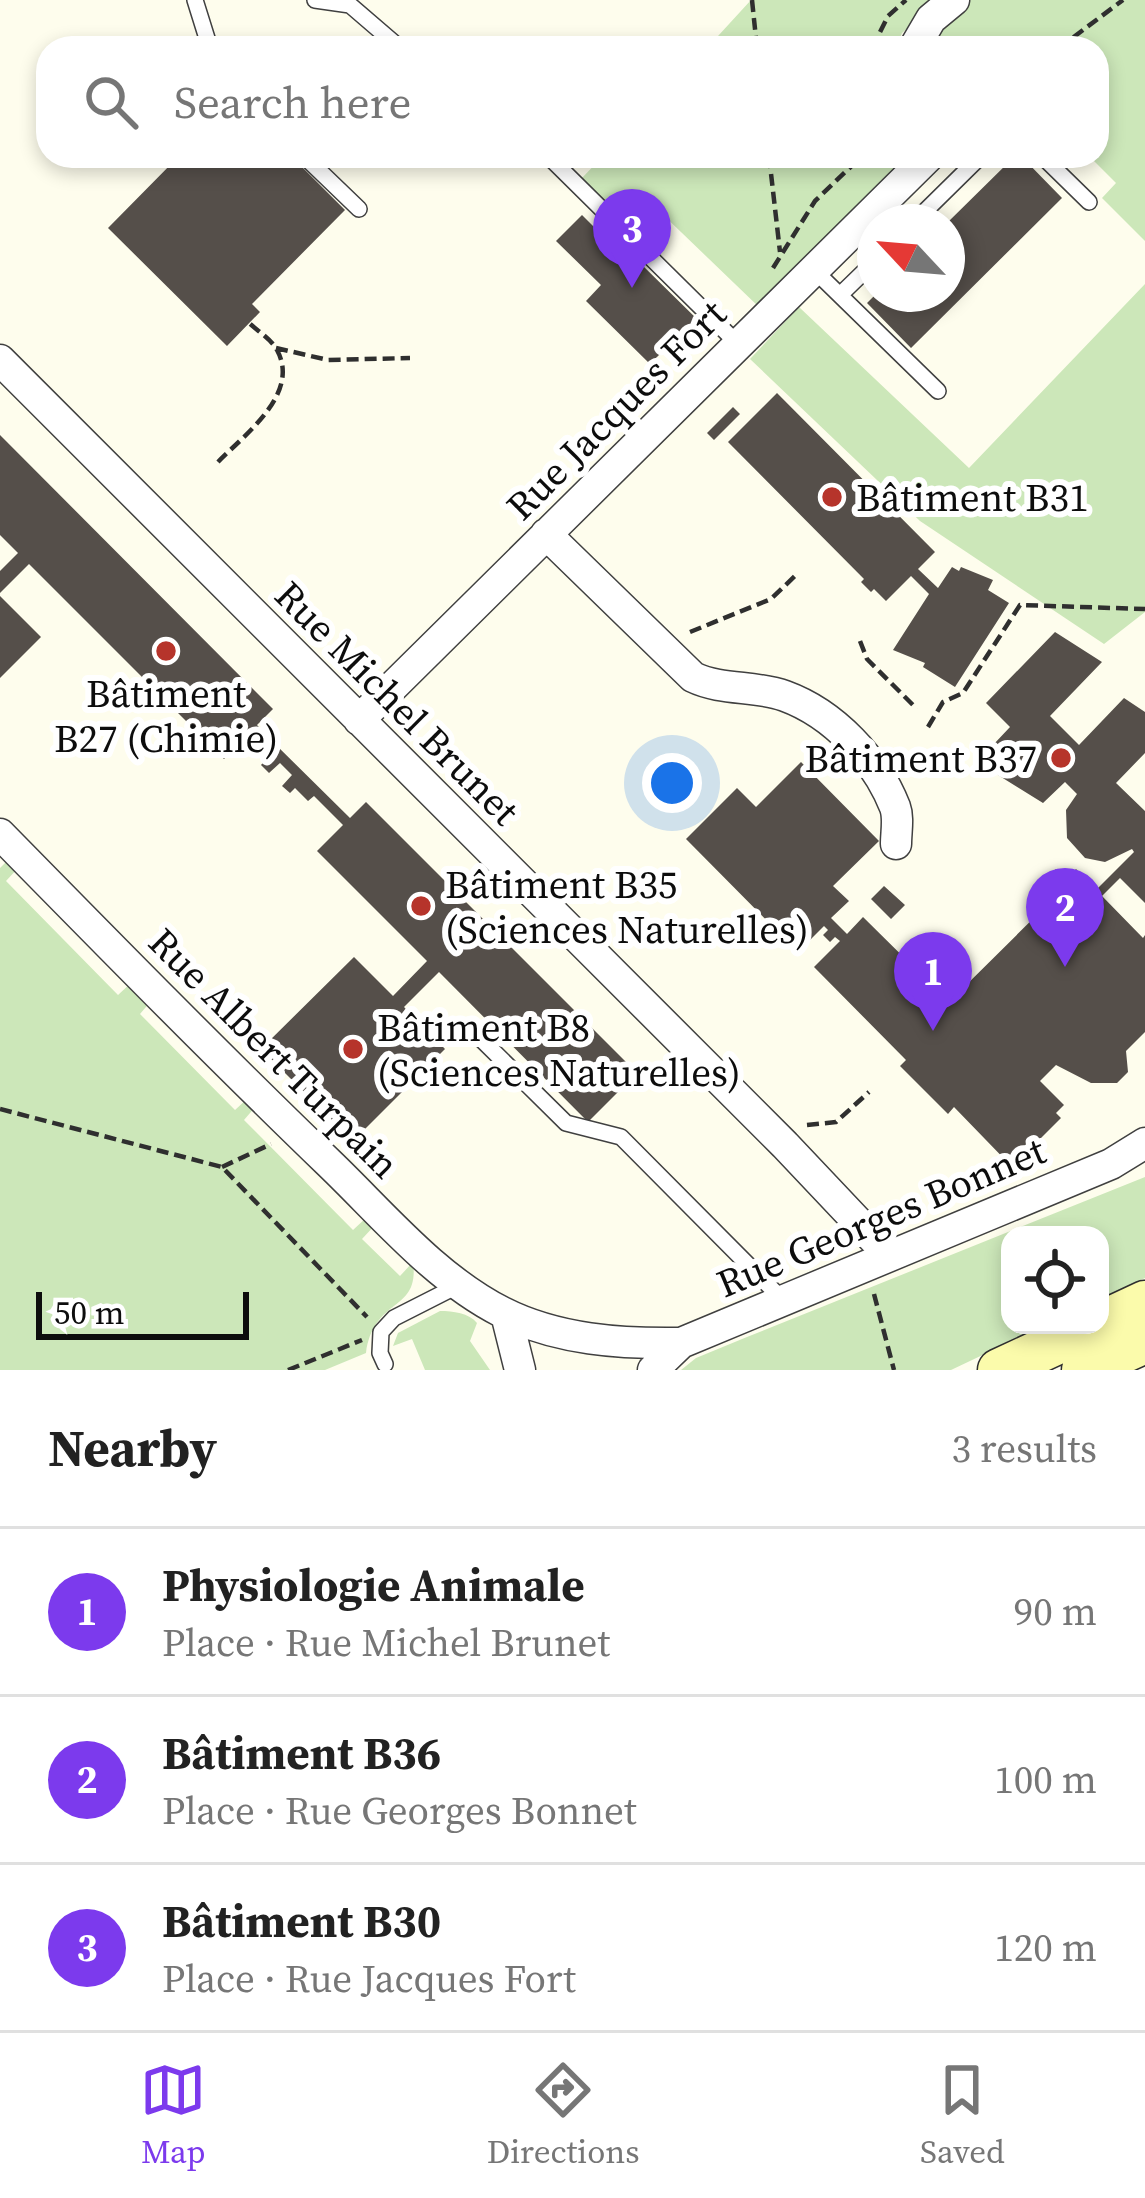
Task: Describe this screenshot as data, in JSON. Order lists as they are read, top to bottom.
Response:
{
  "streets": {
    "street": [
      "Rue Jacques Fort",
      "Rue Michel Brunet",
      "Rue Albert Turpain",
      "Rue Georges Bonnet"
    ]
  },
  "crossings": [
    ["Rue Jacques Fort", "Rue Michel Brunet"],
    ["Rue Michel Brunet", "Rue Georges Bonnet"],
    ["Rue Albert Turpain", "Rue Georges Bonnet"]
  ],
  "places": [
    "Bâtiment B31",
    "Bâtiment B27 (Chimie)",
    "Bâtiment B37",
    "Bâtiment B35 (Sciences Naturelles)",
    "Bâtiment B8 (Sciences Naturelles)"
  ],
  "scale_bar": "50 m",
  "north": "top left",
  "page": {
    "search": "Search here",
    "pins": ["3", "2", "1"],
    "scale": "50 m",
    "heading": ["Nearby", "3 results"],
    "list": [
      {
        "mark": "1",
        "name": "Physiologie Animale",
        "note": "Place · Rue Michel Brunet",
        "value": "90 m"
      },
      {
        "mark": "2",
        "name": "Bâtiment B36",
        "note": "Place · Rue Georges Bonnet",
        "value": "100 m"
      },
      {
        "mark": "3",
        "name": "Bâtiment B30",
        "note": "Place · Rue Jacques Fort",
        "value": "120 m"
      }
    ],
    "nav": ["Map", "Directions", "Saved"]
  }
}
